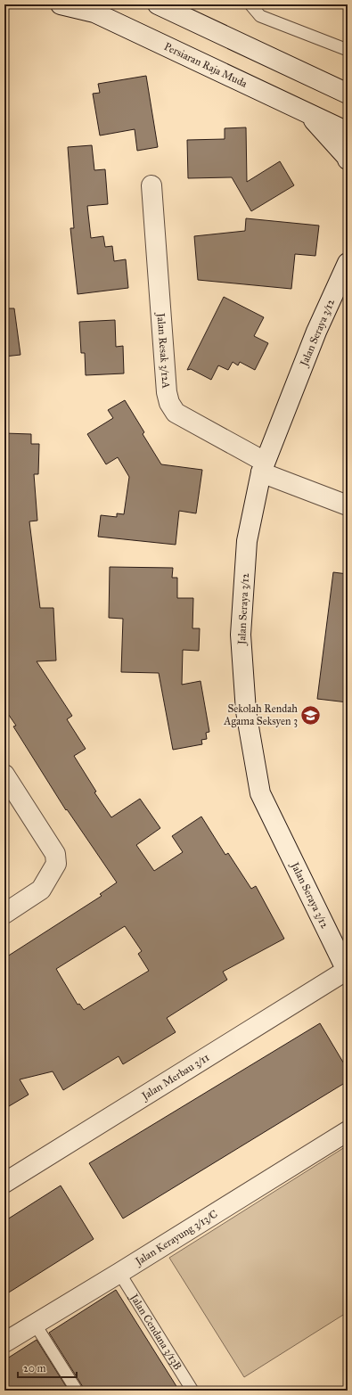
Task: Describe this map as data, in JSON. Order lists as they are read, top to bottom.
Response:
{
  "streets": {
    "street": [
      "Persiaran Raja Muda",
      "Jalan Seraya 3/12",
      "Jalan Resak 3/12A",
      "Jalan Merbau 3/11",
      "Jalan Kerayung 3/13/C"
    ],
    "lane": ["Jalan Cendana 3/13B"]
  },
  "crossings": [
    ["Jalan Seraya 3/12", "Jalan Resak 3/12A"],
    ["Jalan Seraya 3/12", "Jalan Merbau 3/11"],
    ["Jalan Kerayung 3/13/C", "Jalan Cendana 3/13B"]
  ],
  "places": {
    "school or university": ["Sekolah Rendah Agama Seksyen 3"]
  },
  "scale_bar": "20 m"
}
